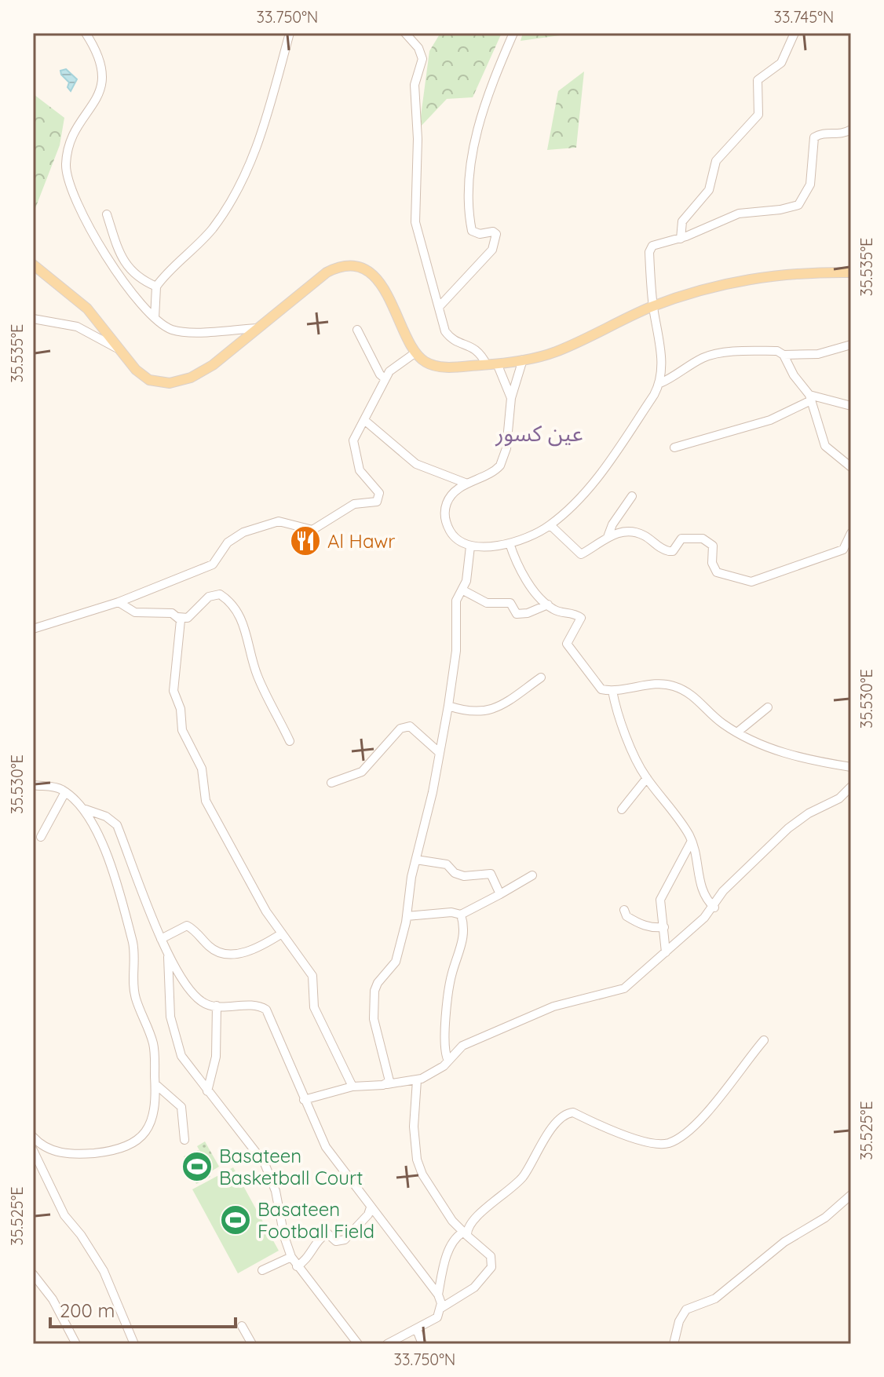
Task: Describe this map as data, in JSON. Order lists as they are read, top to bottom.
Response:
{
  "districts": ["عين كسور"],
  "places": {
    "restaurant": ["Al Hawr"],
    "sports": ["Basateen Basketball Court", "Basateen Football Field"]
  },
  "scale_bar": "200 m",
  "coordinates": [
    "33.750°N",
    "33.745°N",
    "35.535°E",
    "35.530°E",
    "35.525°E"
  ]
}
